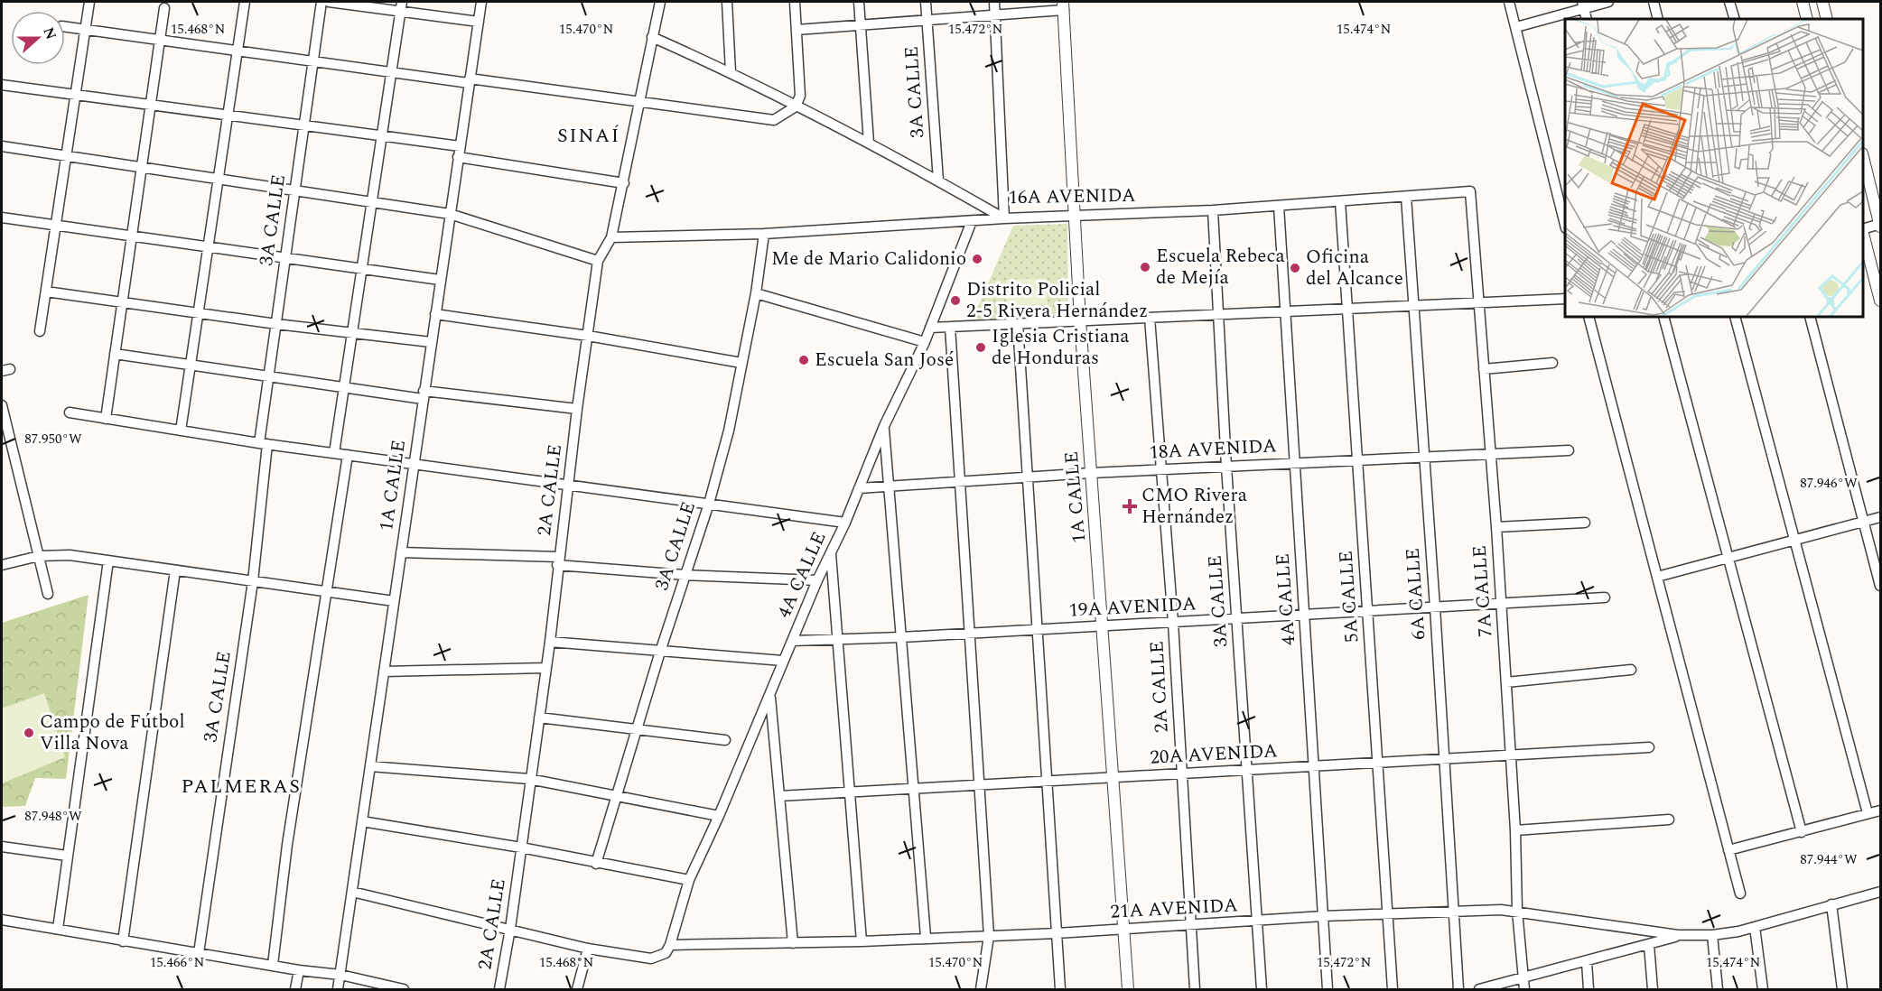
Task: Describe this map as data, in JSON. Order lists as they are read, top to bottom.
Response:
{
  "streets": {
    "street": [
      "3A CALLE",
      "16A AVENIDA",
      "18A AVENIDA",
      "1A CALLE",
      "2A CALLE",
      "4A CALLE",
      "7A CALLE",
      "6A CALLE",
      "5A CALLE",
      "19A AVENIDA",
      "20A AVENIDA",
      "21A AVENIDA"
    ]
  },
  "crossings": [
    ["3A CALLE", "16A AVENIDA"],
    ["3A CALLE", "18A AVENIDA"],
    ["3A CALLE", "19A AVENIDA"],
    ["3A CALLE", "20A AVENIDA"],
    ["3A CALLE", "21A AVENIDA"],
    ["16A AVENIDA", "1A CALLE"],
    ["16A AVENIDA", "2A CALLE"],
    ["16A AVENIDA", "4A CALLE"],
    ["16A AVENIDA", "7A CALLE"],
    ["16A AVENIDA", "6A CALLE"],
    ["16A AVENIDA", "5A CALLE"],
    ["18A AVENIDA", "1A CALLE"],
    ["18A AVENIDA", "2A CALLE"],
    ["18A AVENIDA", "4A CALLE"],
    ["18A AVENIDA", "7A CALLE"],
    ["18A AVENIDA", "6A CALLE"],
    ["18A AVENIDA", "5A CALLE"],
    ["1A CALLE", "19A AVENIDA"],
    ["1A CALLE", "20A AVENIDA"],
    ["1A CALLE", "21A AVENIDA"],
    ["2A CALLE", "19A AVENIDA"],
    ["2A CALLE", "20A AVENIDA"],
    ["2A CALLE", "21A AVENIDA"],
    ["4A CALLE", "19A AVENIDA"],
    ["4A CALLE", "20A AVENIDA"],
    ["4A CALLE", "21A AVENIDA"],
    ["7A CALLE", "19A AVENIDA"],
    ["7A CALLE", "20A AVENIDA"],
    ["7A CALLE", "21A AVENIDA"],
    ["6A CALLE", "19A AVENIDA"],
    ["6A CALLE", "20A AVENIDA"],
    ["6A CALLE", "21A AVENIDA"],
    ["5A CALLE", "19A AVENIDA"],
    ["5A CALLE", "20A AVENIDA"],
    ["5A CALLE", "21A AVENIDA"]
  ],
  "districts": ["SINAÍ", "PALMERAS"],
  "places": {
    "other": [
      "Me de Mario Calidonio",
      "Escuela Rebeca de Mejía",
      "Oficina del Alcance",
      "Distrito Policial 2-5 Rivera Hernández",
      "Iglesia Cristiana de Honduras",
      "Escuela San José",
      "Campo de Fútbol Villa Nova"
    ],
    "health": ["CMO Rivera Hernández"]
  },
  "north": "right",
  "coordinates": [
    "15.468°N",
    "15.470°N",
    "15.472°N",
    "15.474°N",
    "87.950°W",
    "87.946°W",
    "87.948°W",
    "87.944°W",
    "15.466°N"
  ]
}
